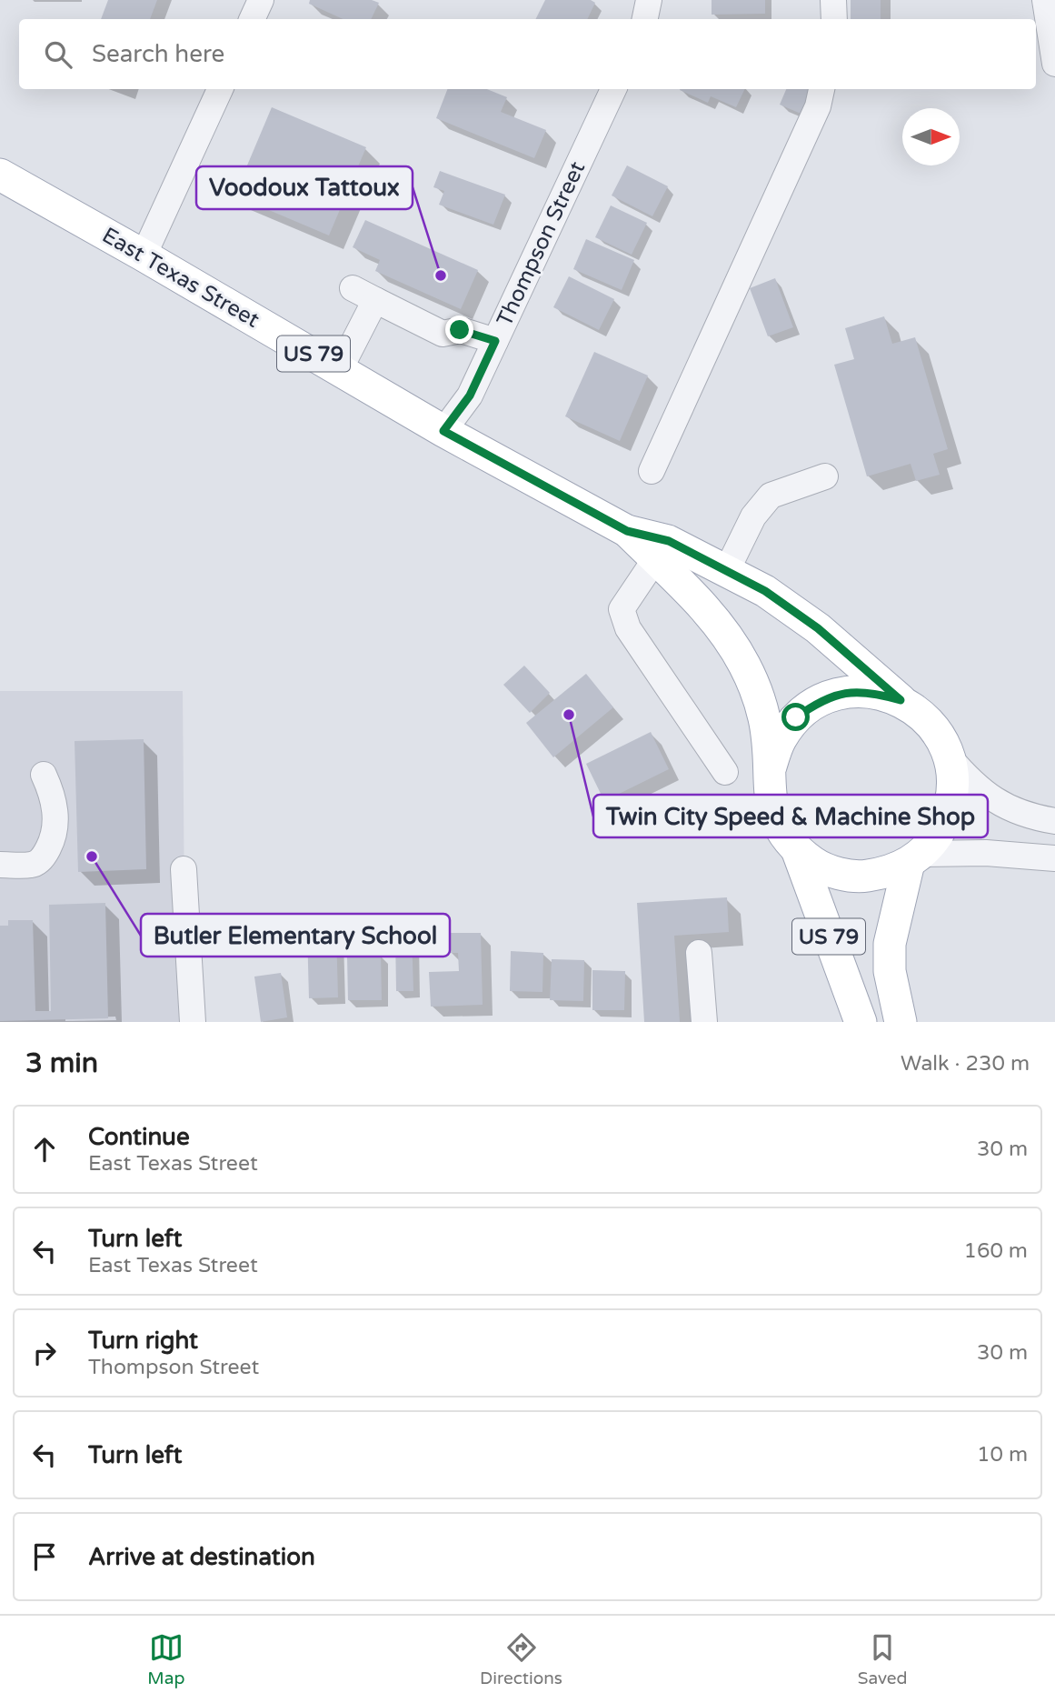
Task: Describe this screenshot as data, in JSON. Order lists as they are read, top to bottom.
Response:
{
  "streets": {
    "main road": ["East Texas Street", "US 79"],
    "street": ["Thompson Street"]
  },
  "crossings": [
    ["Thompson Street", "East Texas Street"]
  ],
  "places": ["Voodoux Tattoux", "Twin City Speed & Machine Shop", "Butler Elementary School"],
  "north": "right",
  "page": {
    "search": "Search here",
    "heading": ["3 min", "Walk · 230 m"],
    "list": [
      ["Continue", "East Texas Street", "30 m"],
      ["Turn left", "East Texas Street", "160 m"],
      ["Turn right", "Thompson Street", "30 m"],
      ["Turn left", "10 m"],
      "Arrive at destination"
    ],
    "nav": ["Map", "Directions", "Saved"]
  }
}
